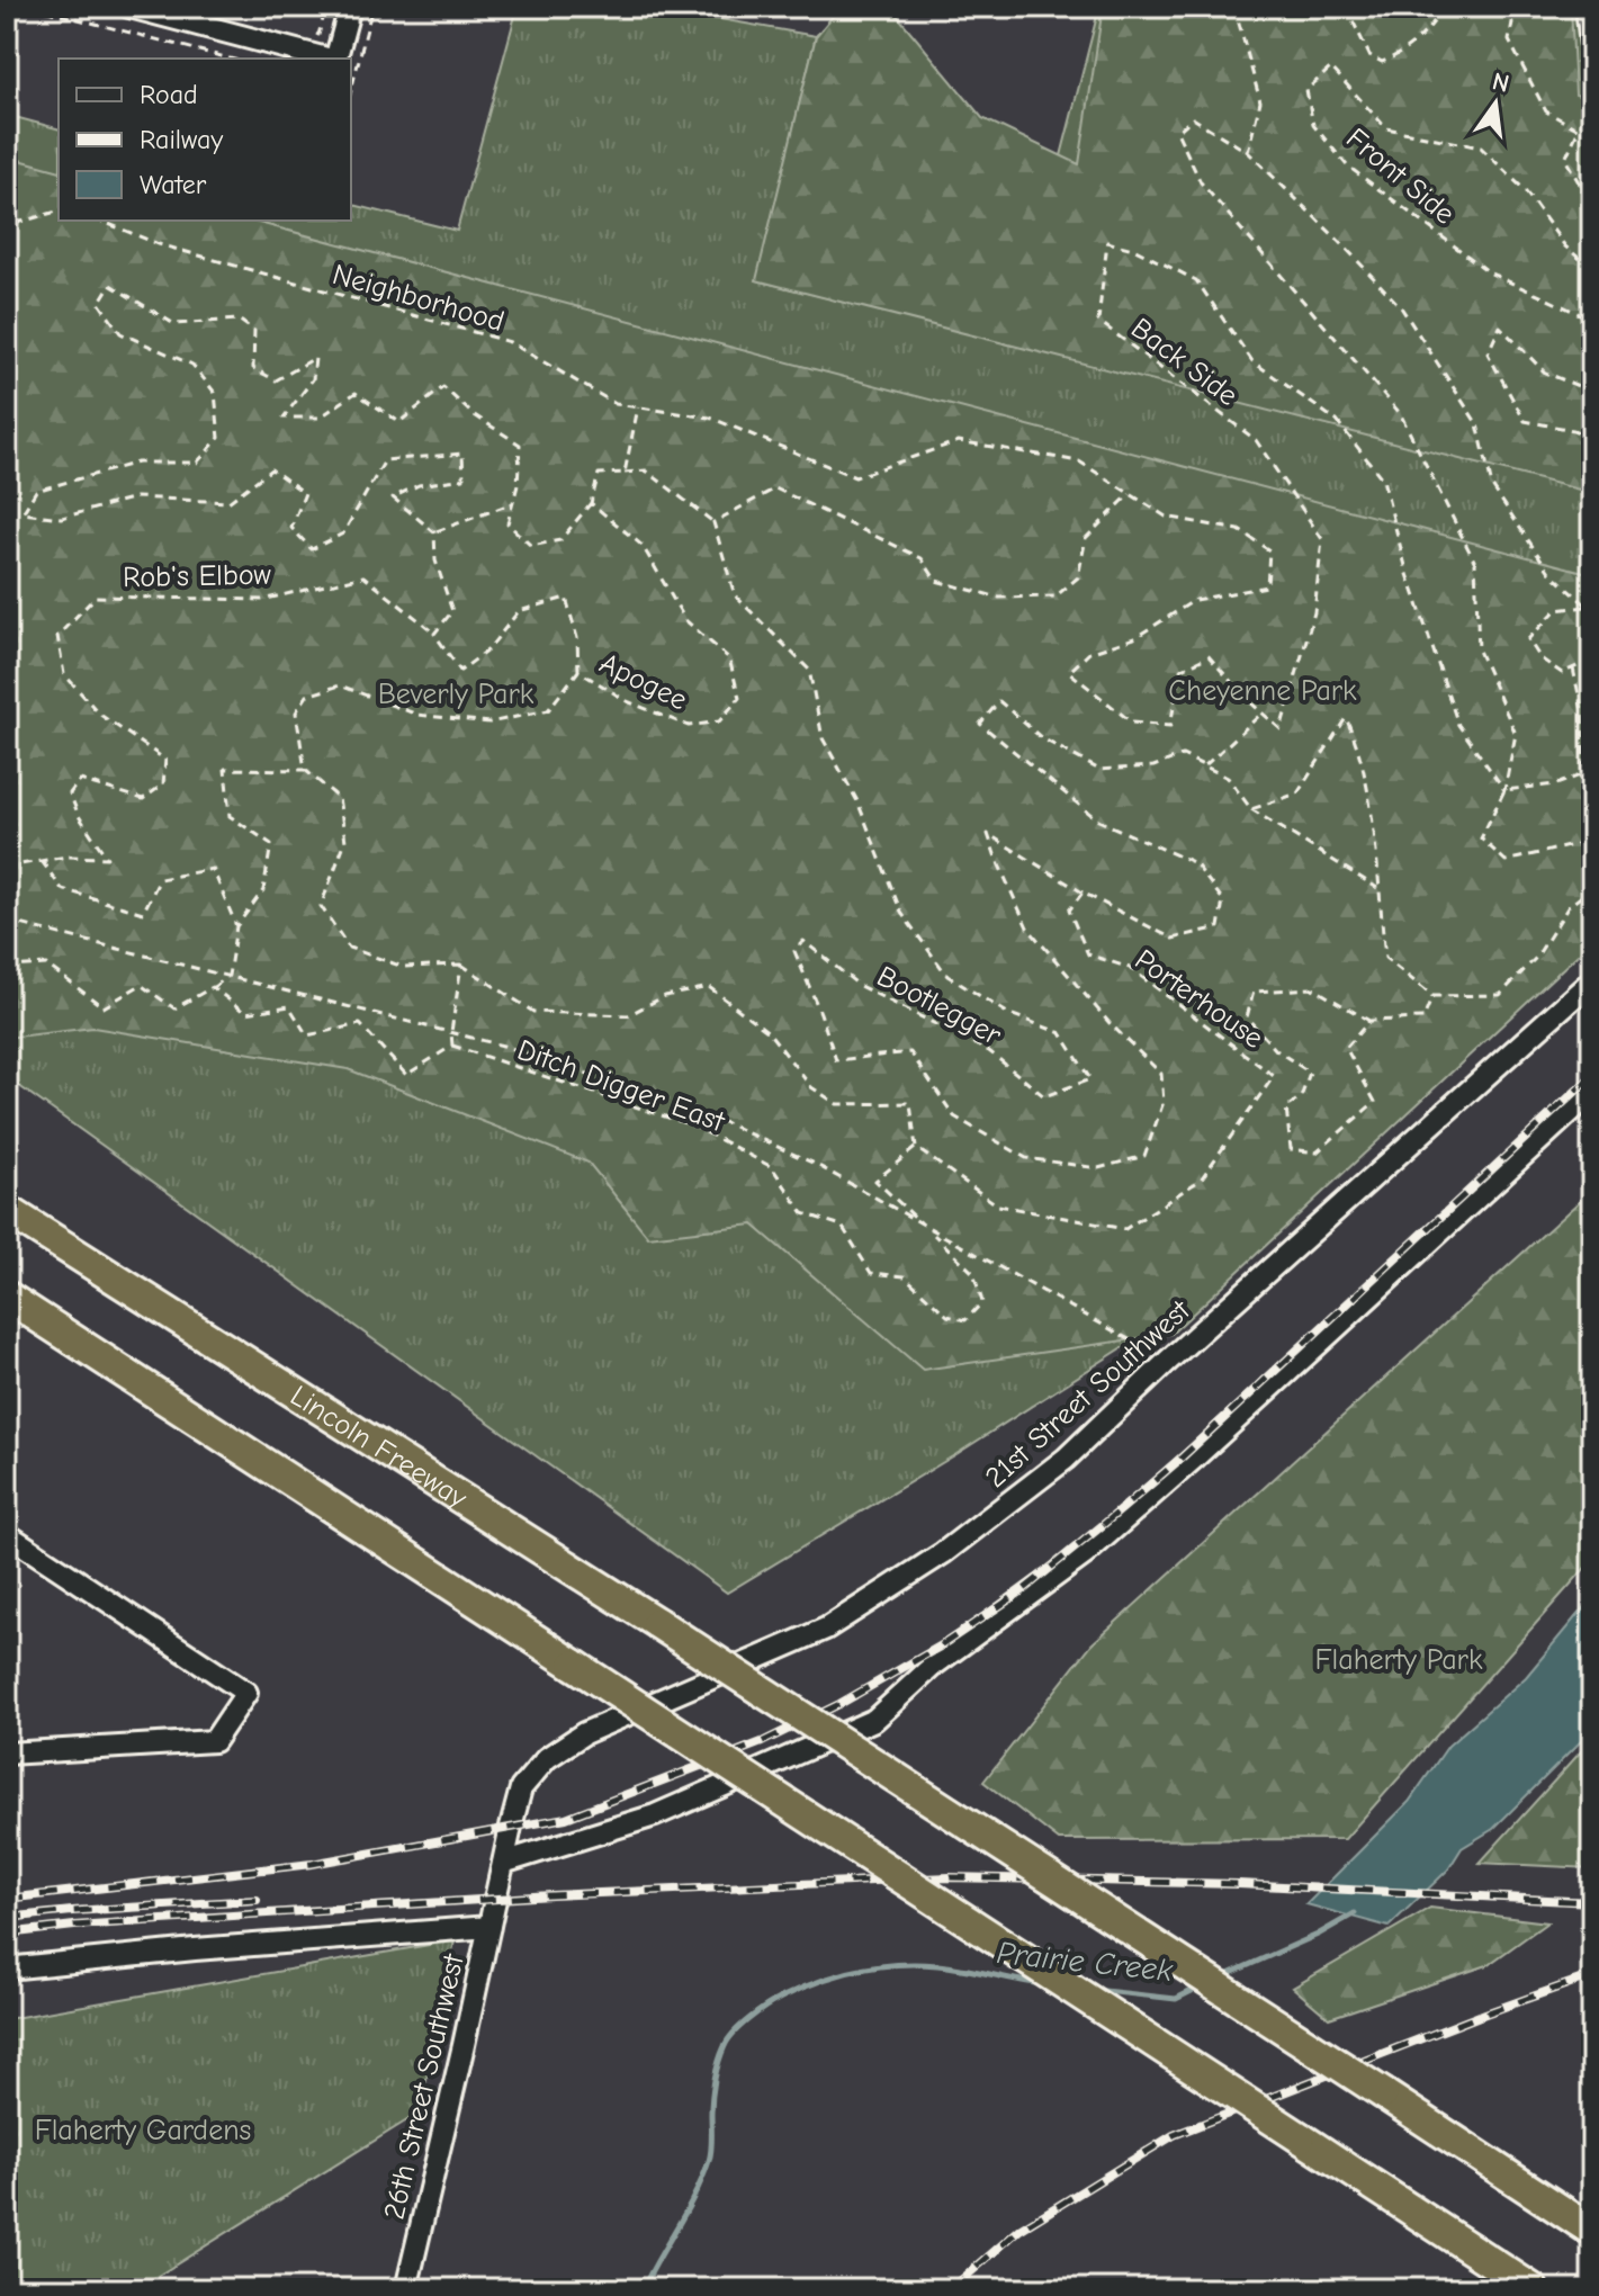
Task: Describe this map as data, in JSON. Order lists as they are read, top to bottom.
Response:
{
  "streets": {
    "highway": ["Lincoln Freeway"],
    "street": ["21st Street Southwest", "26th Street Southwest"],
    "path": [
      "Front Side",
      "Neighborhood",
      "Back Side",
      "Rob's Elbow",
      "Apogee",
      "Porterhouse",
      "Bootlegger",
      "Ditch Digger East"
    ]
  },
  "crossings": [
    ["Porterhouse", "Bootlegger"],
    ["21st Street Southwest", "26th Street Southwest"]
  ],
  "water": ["Prairie Creek"],
  "parks": [
    "Cheyenne Park",
    "Beverly Park",
    "Flaherty Park",
    "Flaherty Gardens"
  ],
  "legend": ["Road", "Railway", "Water"],
  "north": "top"
}
